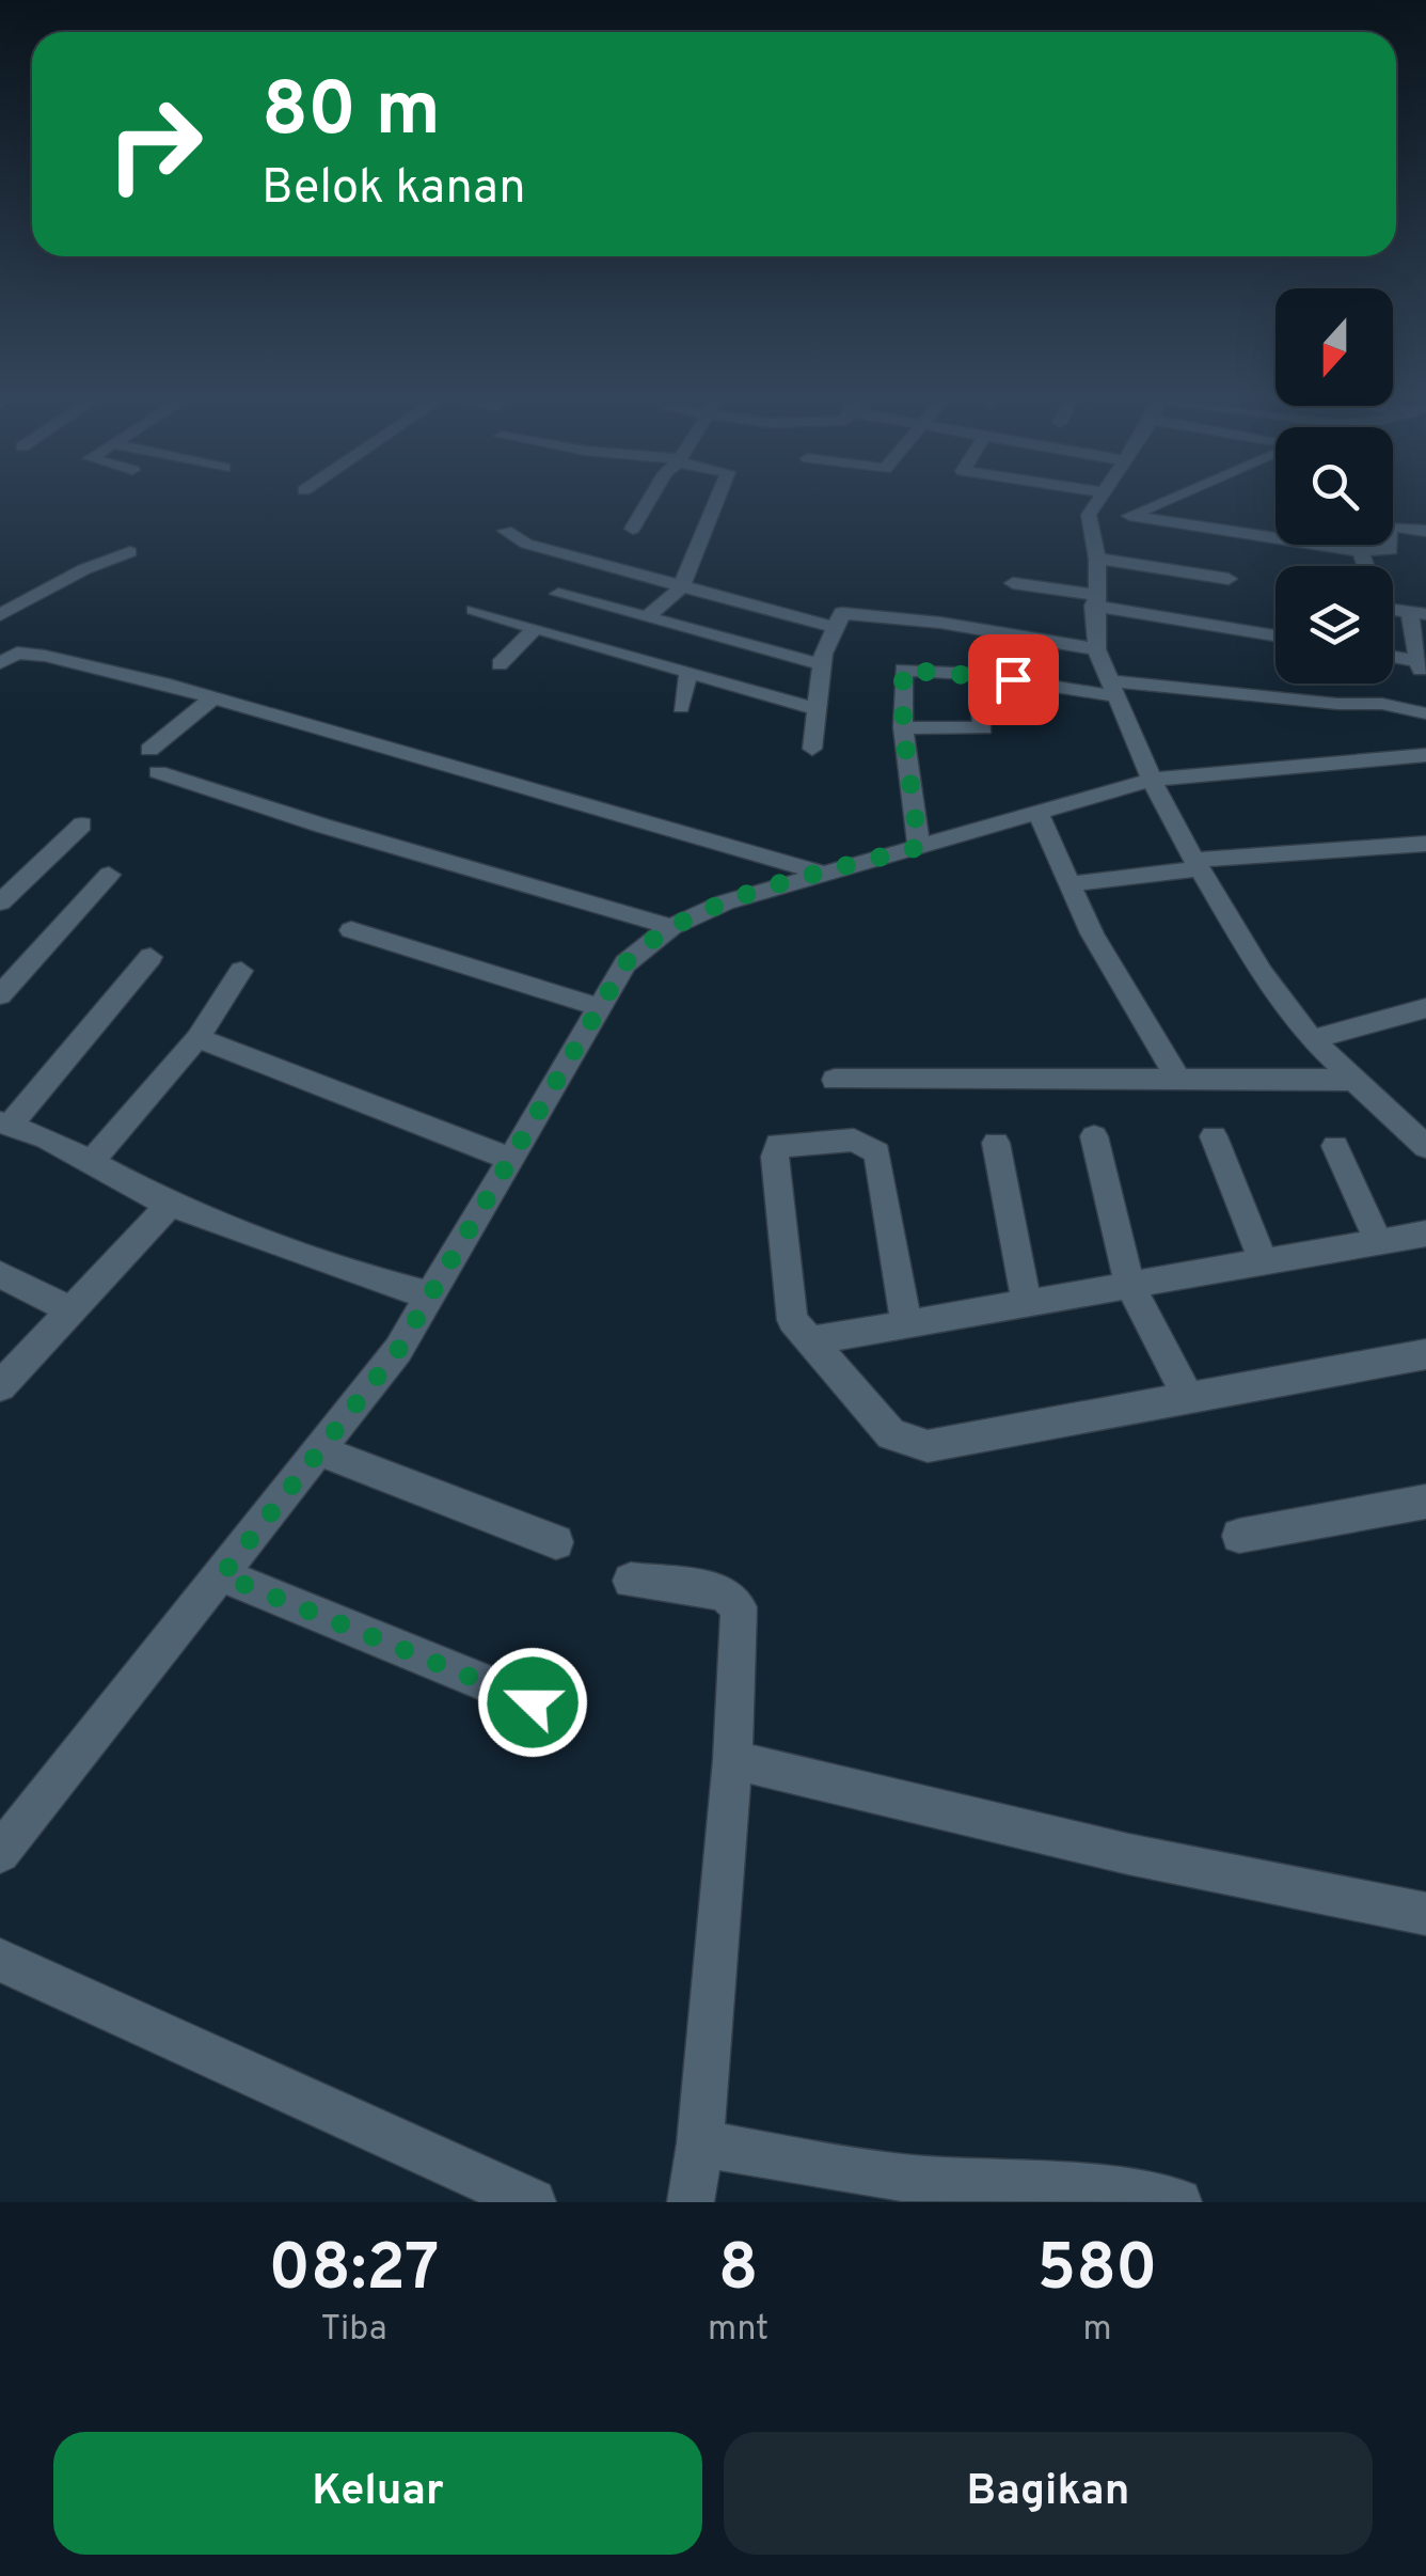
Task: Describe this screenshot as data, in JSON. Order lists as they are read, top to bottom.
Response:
{
  "north": "bottom",
  "page": {
    "turn": ["80 m", "Belok kanan"],
    "eta": [
      "08:27",
      "Tiba",
      "8",
      "mnt",
      "580",
      "m"
    ],
    "buttons": ["Keluar", "Bagikan"]
  }
}
